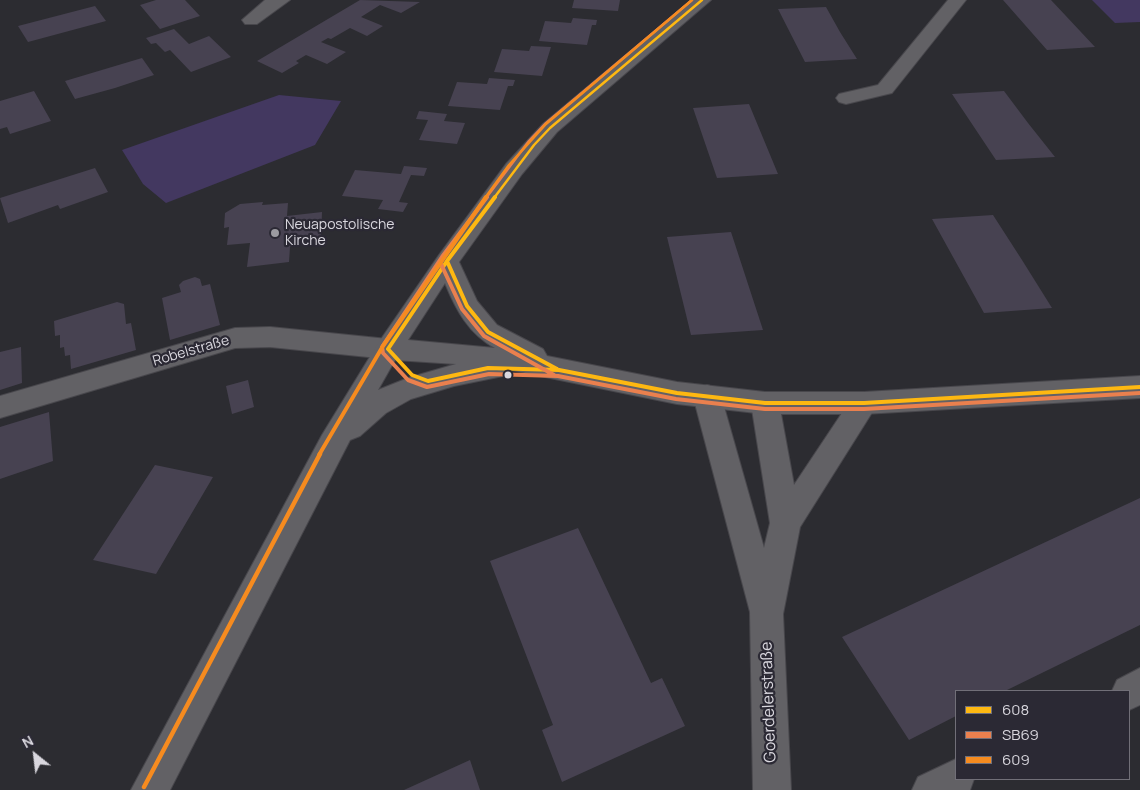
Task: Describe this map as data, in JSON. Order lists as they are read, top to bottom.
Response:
{
  "streets": {
    "street": ["Robelstraße", "Goerdelerstraße"]
  },
  "places": ["Neuapostolische Kirche"],
  "lines": ["transit line 608", "transit line SB69", "transit line 609"],
  "legend": ["608", "SB69", "609"],
  "north": "top left"
}
